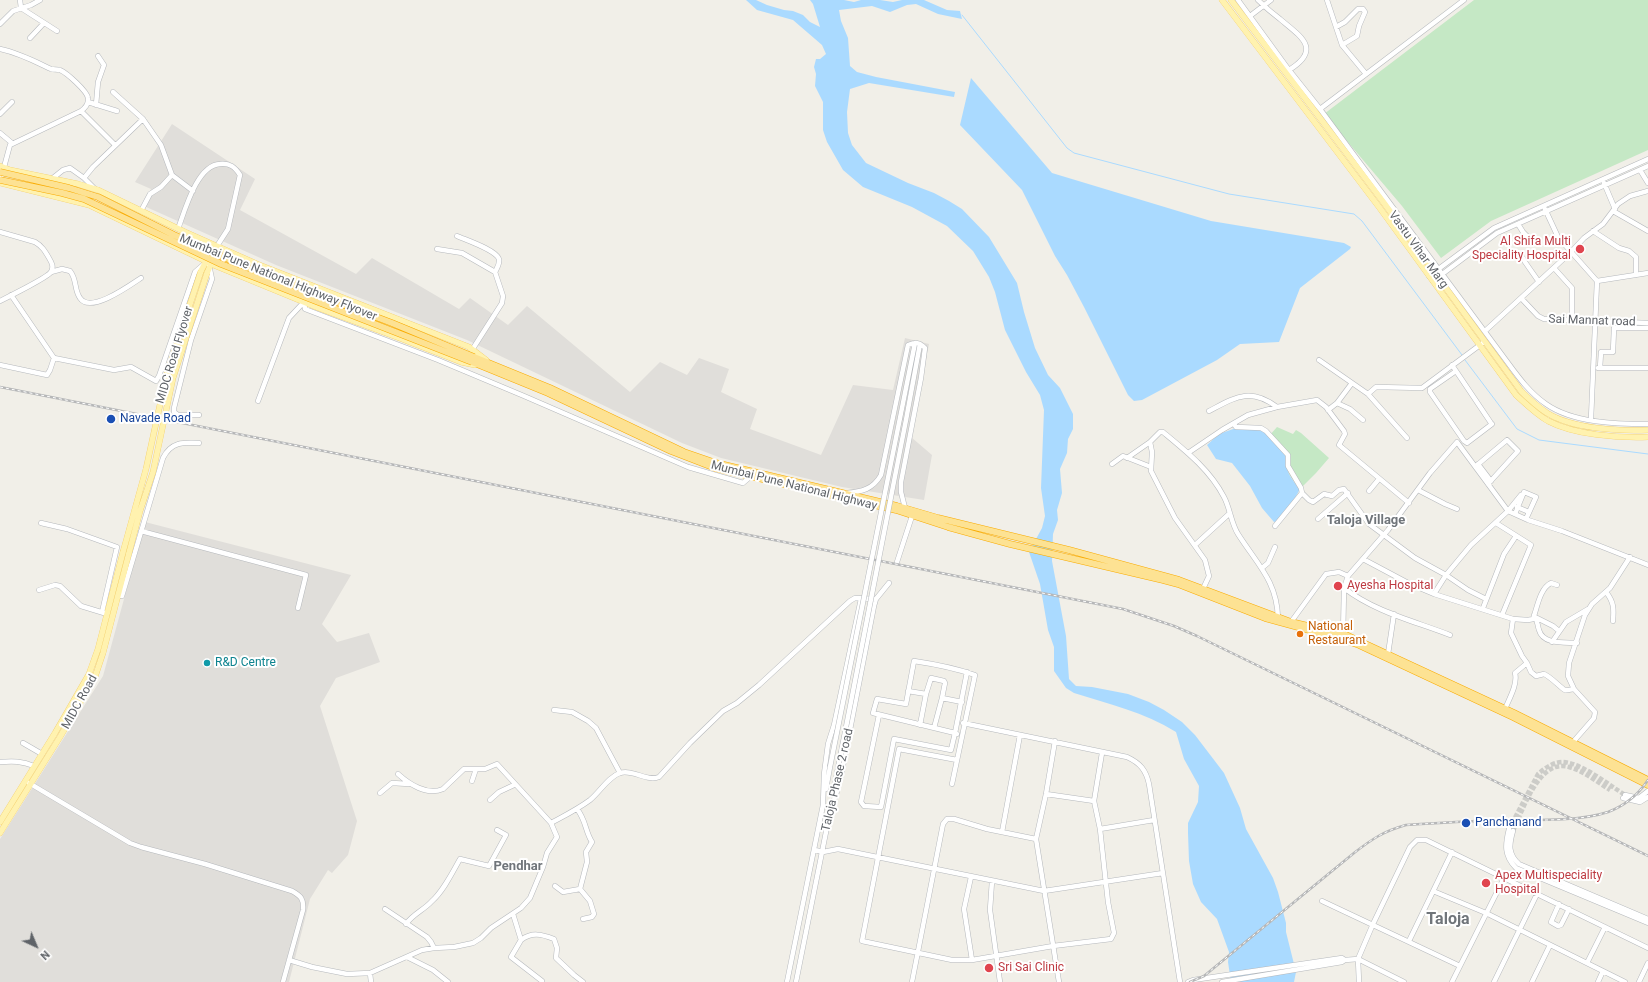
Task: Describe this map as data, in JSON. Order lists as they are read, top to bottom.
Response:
{
  "streets": {
    "highway": ["Mumbai Pune National Highway Flyover", "Mumbai Pune National Highway"],
    "main road": ["Vastu Vihar Marg", "MIDC Road Flyover", "MIDC Road"],
    "street": ["Sai Mannat road", "Taloja Phase 2 road"]
  },
  "crossings": [
    ["Mumbai Pune National Highway Flyover", "Mumbai Pune National Highway"],
    ["MIDC Road Flyover", "MIDC Road"]
  ],
  "districts": ["Taloja Village", "Pendhar", "Taloja"],
  "places": [
    "Al Shifa Multi Speciality Hospital",
    "Navade Road",
    "Ayesha Hospital",
    "National Restaurant",
    "R&D Centre",
    "Panchanand",
    "Apex Multispeciality Hospital",
    "Sri Sai Clinic"
  ],
  "north": "bottom right"
}
